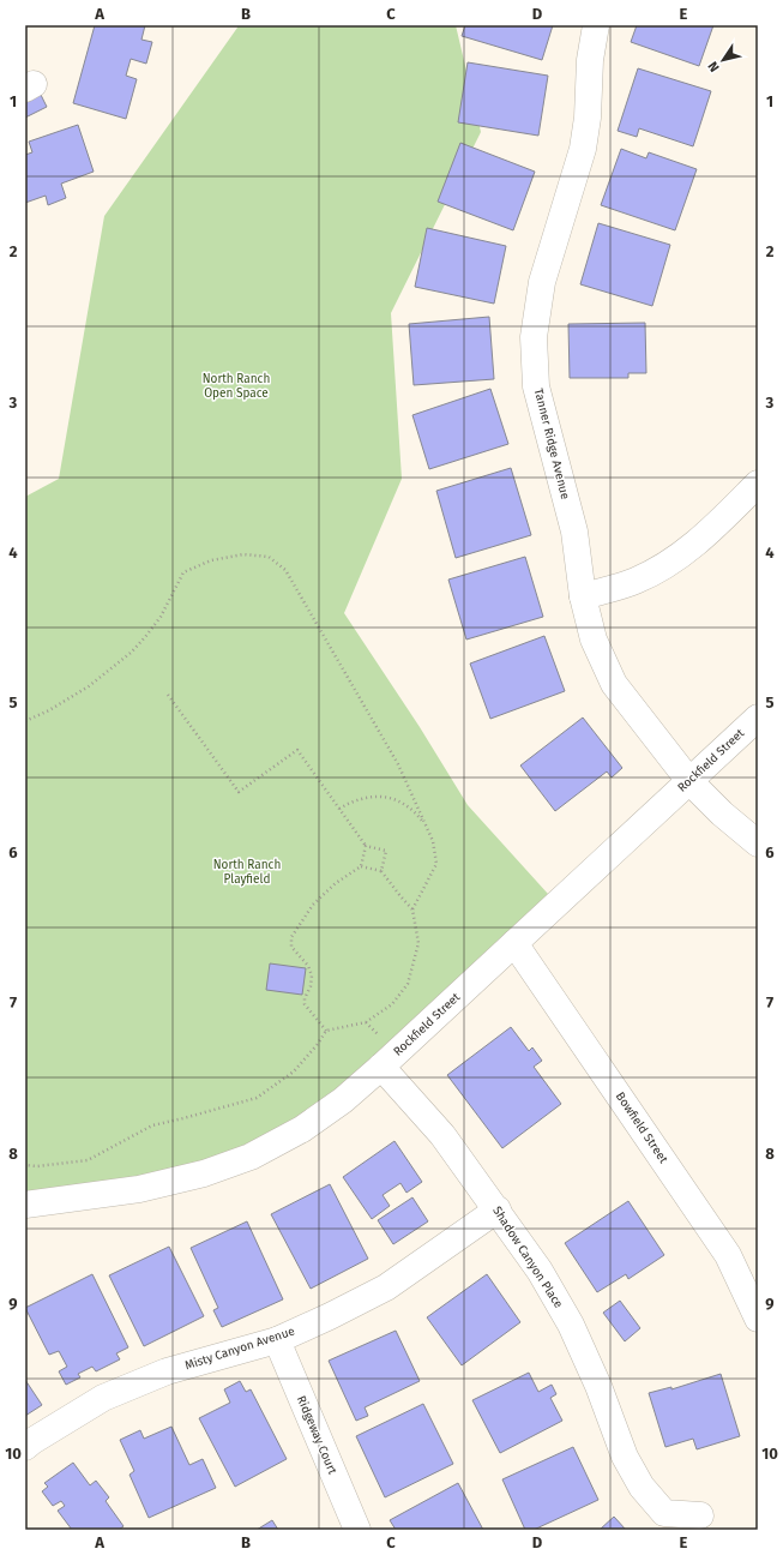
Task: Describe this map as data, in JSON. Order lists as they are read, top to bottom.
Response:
{
  "streets": {
    "street": [
      "Tanner Ridge Avenue",
      "Rockfield Street",
      "Bowfield Street",
      "Shadow Canyon Place",
      "Misty Canyon Avenue",
      "Ridgeway Court"
    ]
  },
  "crossings": [
    ["Tanner Ridge Avenue", "Rockfield Street"],
    ["Rockfield Street", "Bowfield Street"],
    ["Rockfield Street", "Shadow Canyon Place"],
    ["Shadow Canyon Place", "Misty Canyon Avenue"],
    ["Misty Canyon Avenue", "Ridgeway Court"]
  ],
  "parks": ["North Ranch Open Space", "North Ranch Playfield"],
  "north": "bottom left",
  "grid": {
    "columns": [
      "A",
      "B",
      "C",
      "D",
      "E"
    ],
    "rows": [
      "1",
      "2",
      "3",
      "4",
      "5",
      "6",
      "7",
      "8",
      "9",
      "10"
    ]
  }
}
